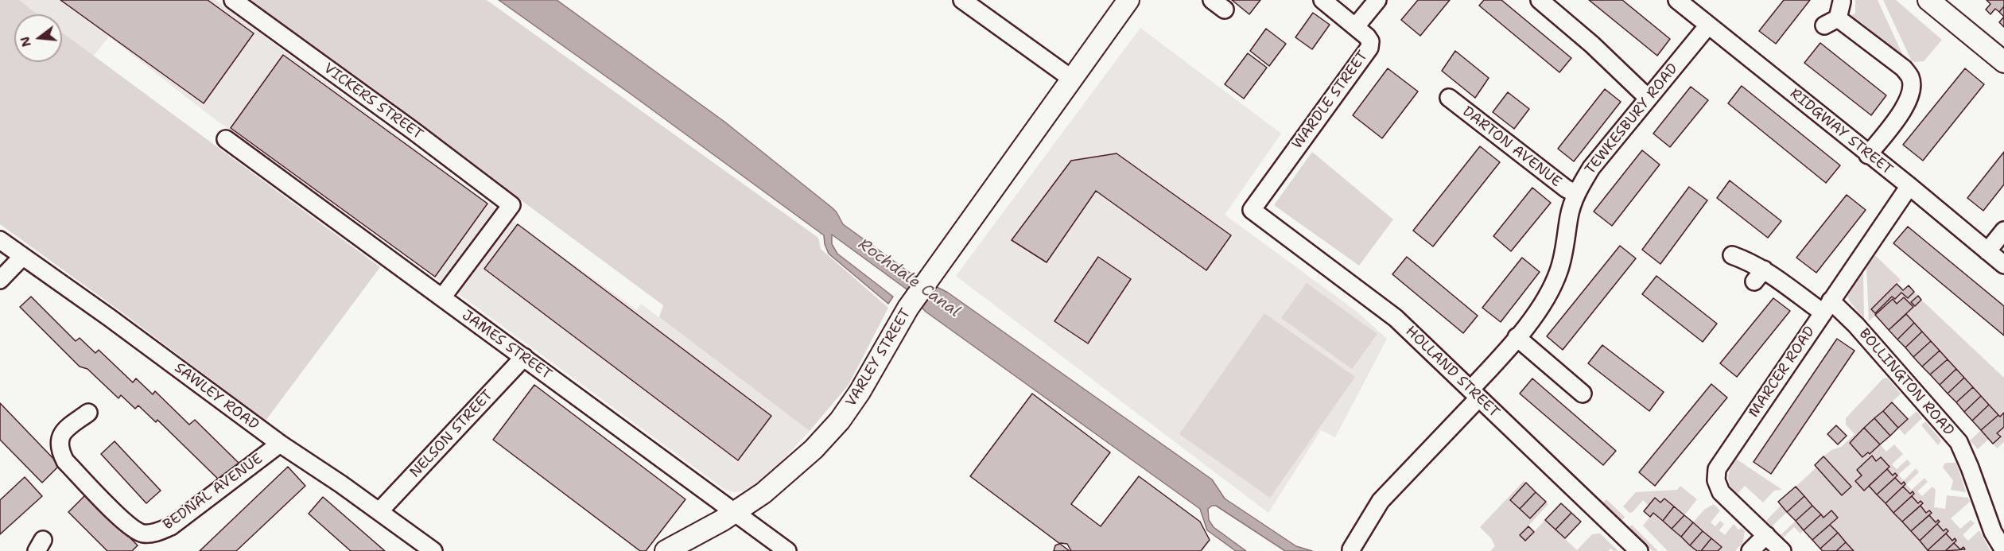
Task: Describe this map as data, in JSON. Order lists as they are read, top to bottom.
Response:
{
  "streets": {
    "street": [
      "WARDLE STREET",
      "VICKERS STREET",
      "TEWKESBURY ROAD",
      "RIDGWAY STREET",
      "DARTON AVENUE",
      "JAMES STREET",
      "VARLEY STREET",
      "HOLLAND STREET",
      "MARCER ROAD",
      "BOLLINGTON ROAD",
      "SAWLEY ROAD",
      "NELSON STREET",
      "BEDNAL AVENUE"
    ]
  },
  "crossings": [
    ["WARDLE STREET", "HOLLAND STREET"],
    ["VICKERS STREET", "JAMES STREET"],
    ["TEWKESBURY ROAD", "RIDGWAY STREET"],
    ["TEWKESBURY ROAD", "DARTON AVENUE"],
    ["TEWKESBURY ROAD", "HOLLAND STREET"],
    ["RIDGWAY STREET", "MARCER ROAD"],
    ["JAMES STREET", "VARLEY STREET"],
    ["JAMES STREET", "NELSON STREET"],
    ["MARCER ROAD", "BOLLINGTON ROAD"],
    ["SAWLEY ROAD", "NELSON STREET"],
    ["SAWLEY ROAD", "BEDNAL AVENUE"]
  ],
  "water": ["Rochdale Canal"],
  "north": "left"
}
